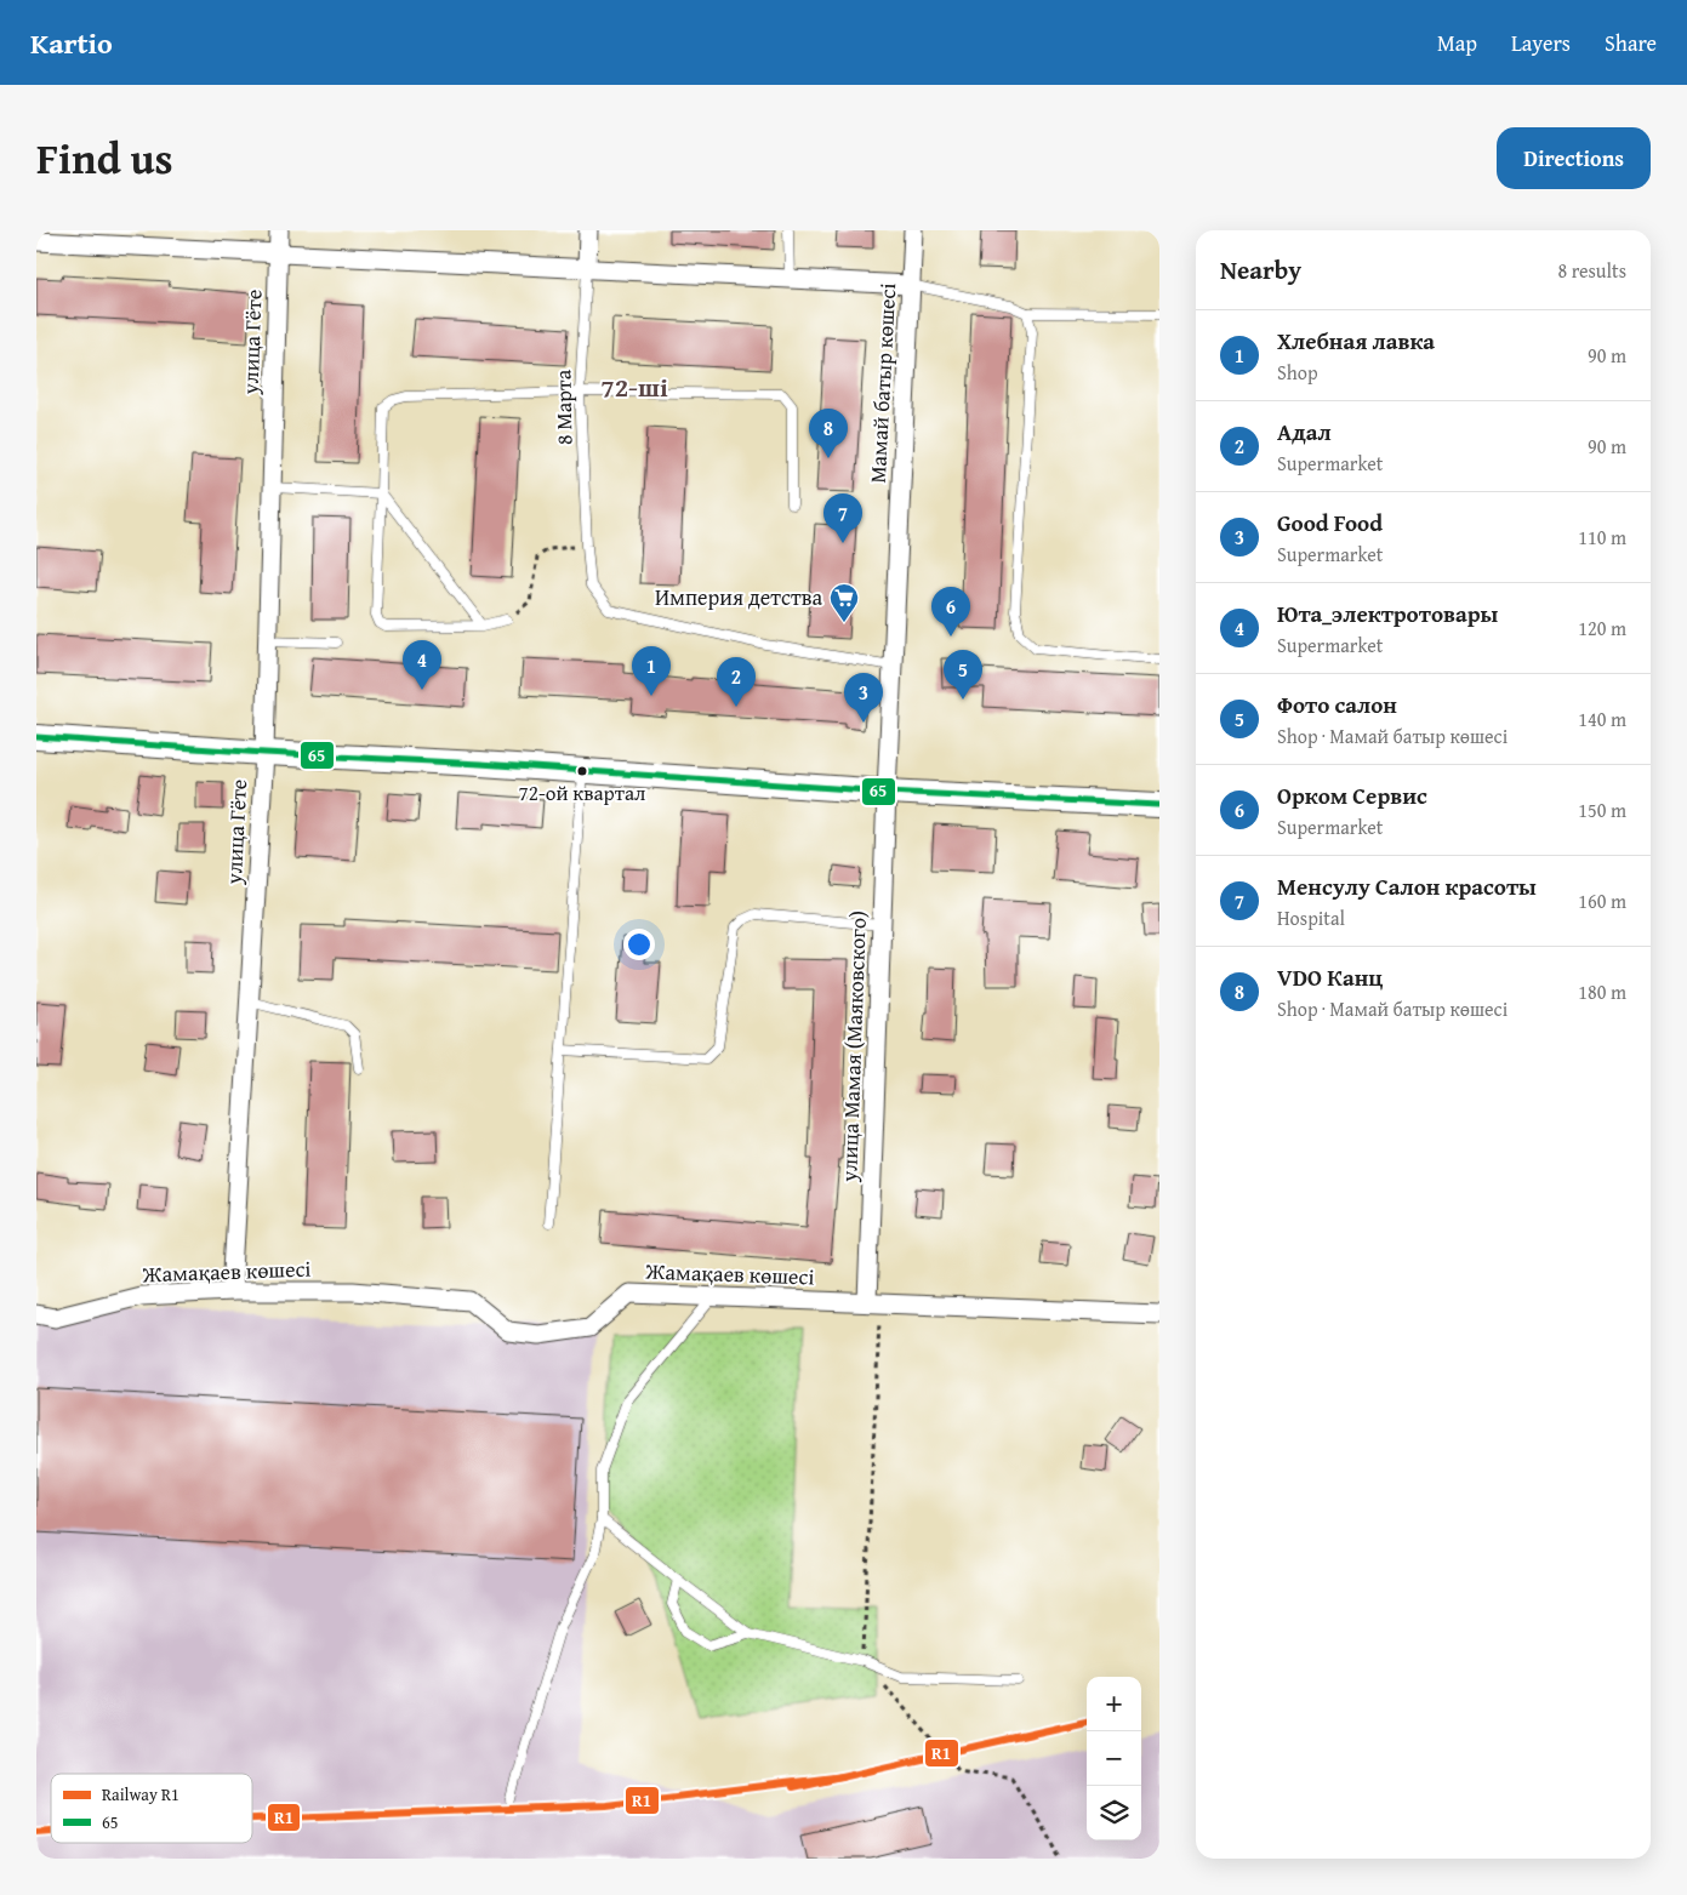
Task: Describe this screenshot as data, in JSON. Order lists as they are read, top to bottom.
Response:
{
  "streets": {
    "street": [
      "улица Гёте",
      "Мамай батыр көшесі",
      "улица Мамая (Маяковского)",
      "Жамақаев көшесі"
    ],
    "lane": ["8 Марта"]
  },
  "crossings": [
    ["улица Гёте", "Жамақаев көшесі"],
    ["Мамай батыр көшесі", "8 Марта"],
    ["Мамай батыр көшесі", "улица Мамая (Маяковского)"],
    ["улица Мамая (Маяковского)", "Жамақаев көшесі"]
  ],
  "districts": ["72-ші"],
  "places": {
    "supermarket": ["Империя детства"],
    "other": ["72-ой квартал"]
  },
  "lines": ["transit line 65", "rail line R1"],
  "legend": ["Railway R1", "65"],
  "page": {
    "header": "Kartio",
    "nav": ["Map", "Layers", "Share"],
    "title": "Find us",
    "buttons": "Directions",
    "heading": ["Nearby", "8 results"],
    "list": [
      {
        "mark": "1",
        "name": "Хлебная лавка",
        "note": "Shop",
        "value": "90 m"
      },
      {
        "mark": "2",
        "name": "Адал",
        "note": "Supermarket",
        "value": "90 m"
      },
      {
        "mark": "3",
        "name": "Good Food",
        "note": "Supermarket",
        "value": "110 m"
      },
      {
        "mark": "4",
        "name": "Юта_электротовары",
        "note": "Supermarket",
        "value": "120 m"
      },
      {
        "mark": "5",
        "name": "Фото салон",
        "note": "Shop · Мамай батыр көшесі",
        "value": "140 m"
      },
      {
        "mark": "6",
        "name": "Орком Сервис",
        "note": "Supermarket",
        "value": "150 m"
      },
      {
        "mark": "7",
        "name": "Менсулу Салон красоты",
        "note": "Hospital",
        "value": "160 m"
      },
      {
        "mark": "8",
        "name": "VDO Канц",
        "note": "Shop · Мамай батыр көшесі",
        "value": "180 m"
      }
    ],
    "pins": [
      "8",
      "7",
      "6",
      "4",
      "1",
      "5",
      "2",
      "3"
    ],
    "map_buttons": ["+", "−"]
  }
}
